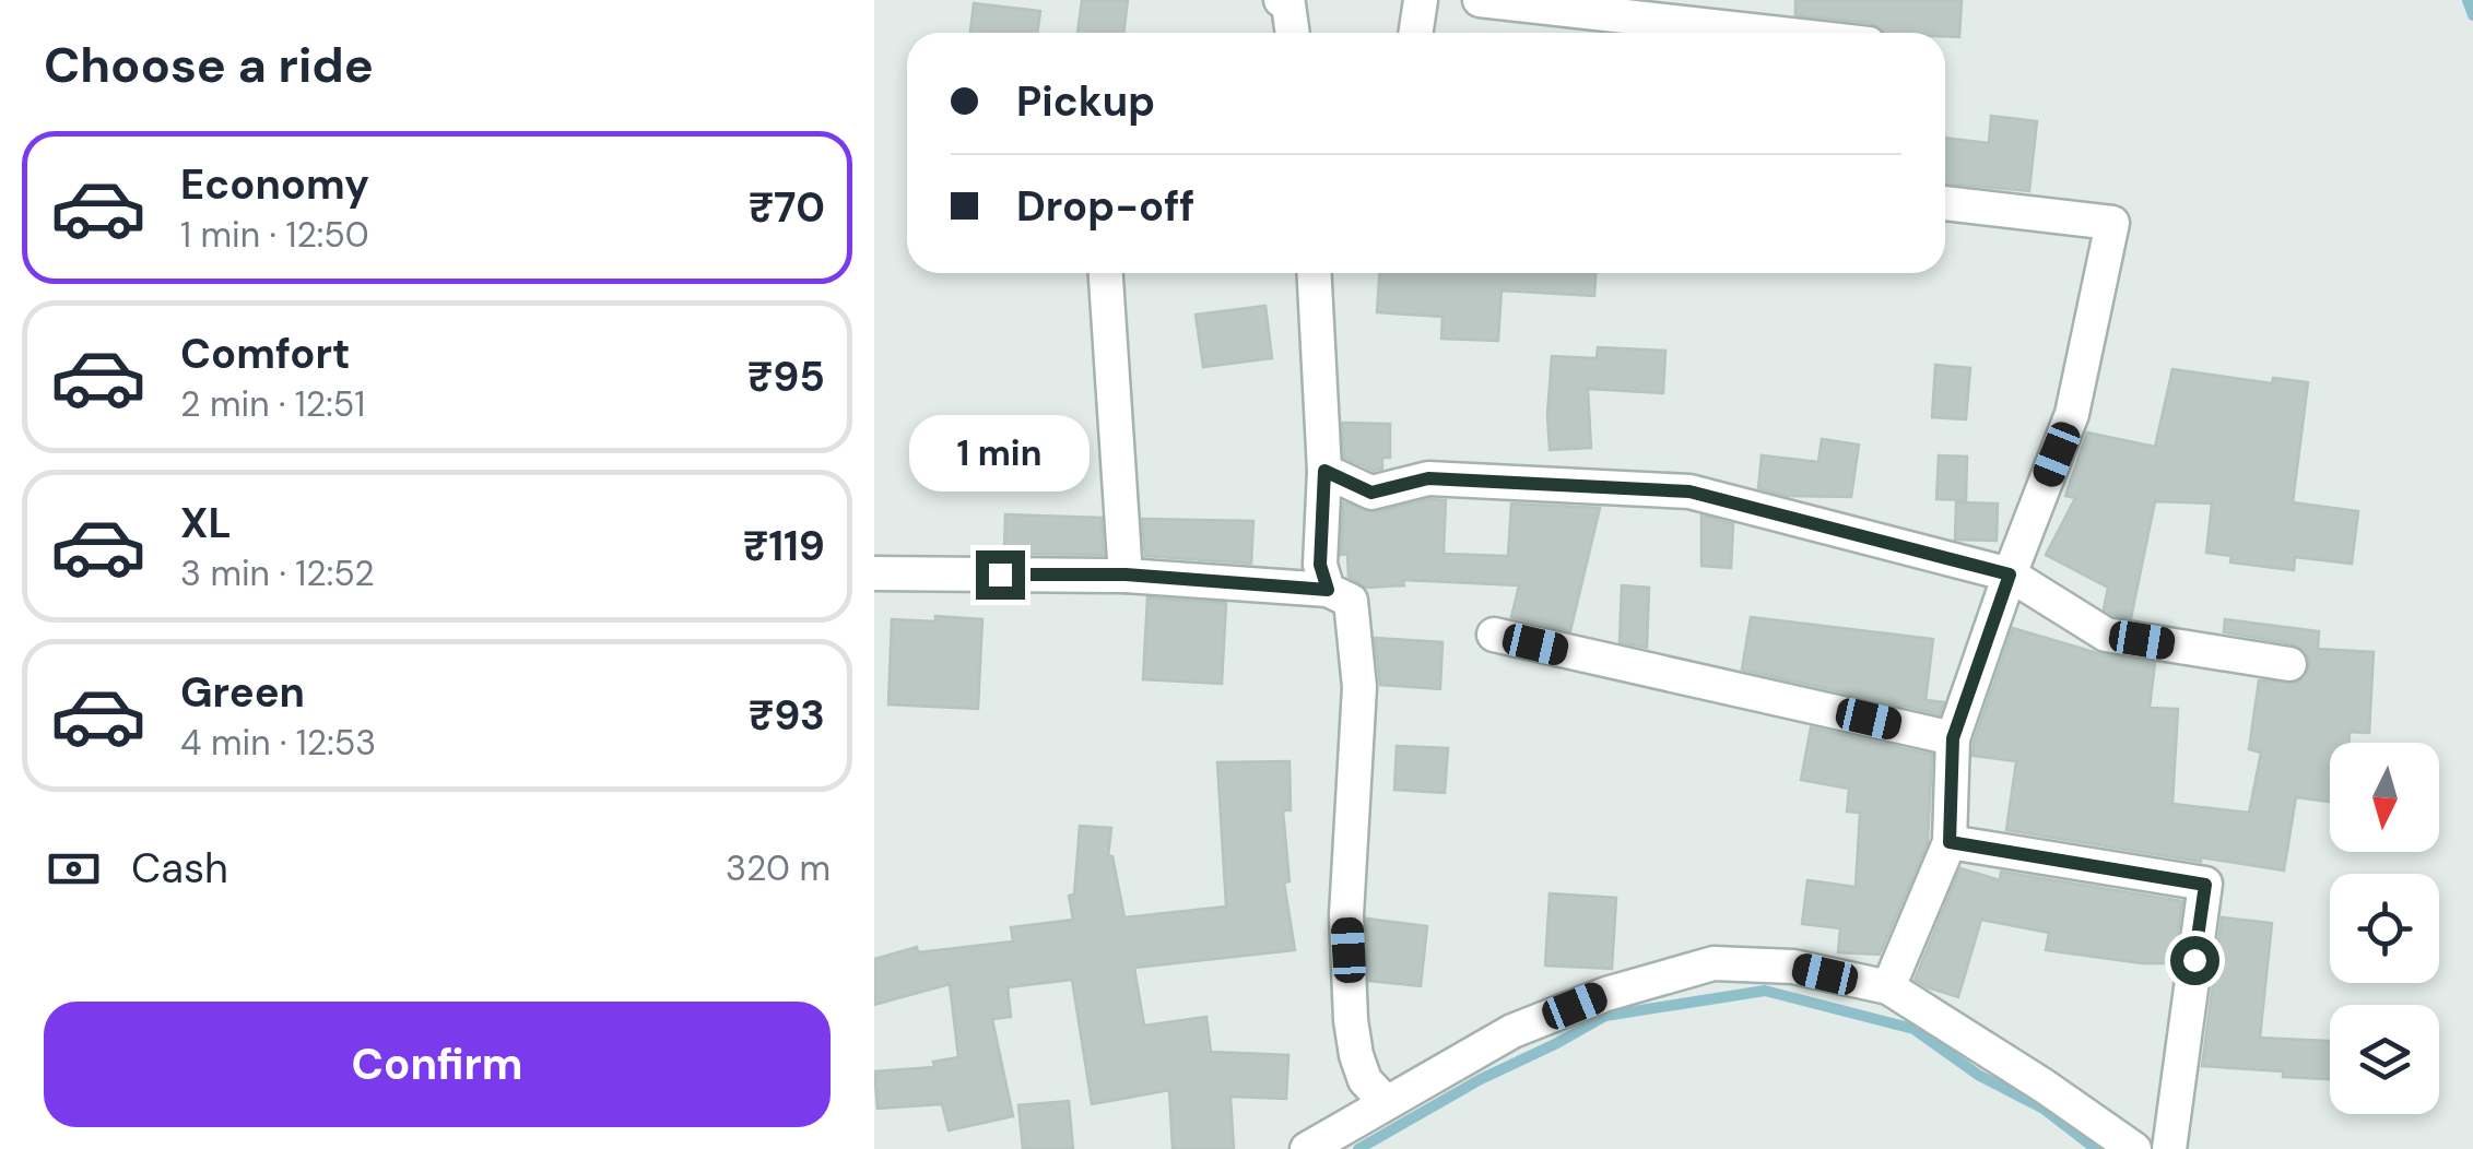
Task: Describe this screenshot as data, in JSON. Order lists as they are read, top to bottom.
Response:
{
  "north": "bottom",
  "page": {
    "heading": "Choose a ride",
    "banner": ["Pickup", "Drop-off"],
    "list": [
      {
        "name": "Economy",
        "note": "1 min · 12:50",
        "value": "₹70"
      },
      {
        "name": "Comfort",
        "note": "2 min · 12:51",
        "value": "₹95"
      },
      {
        "name": "XL",
        "note": "3 min · 12:52",
        "value": "₹119"
      },
      {
        "name": "Green",
        "note": "4 min · 12:53",
        "value": "₹93"
      }
    ],
    "bubble": "1 min",
    "pay": ["Cash", "320 m"],
    "buttons": "Confirm"
  }
}
